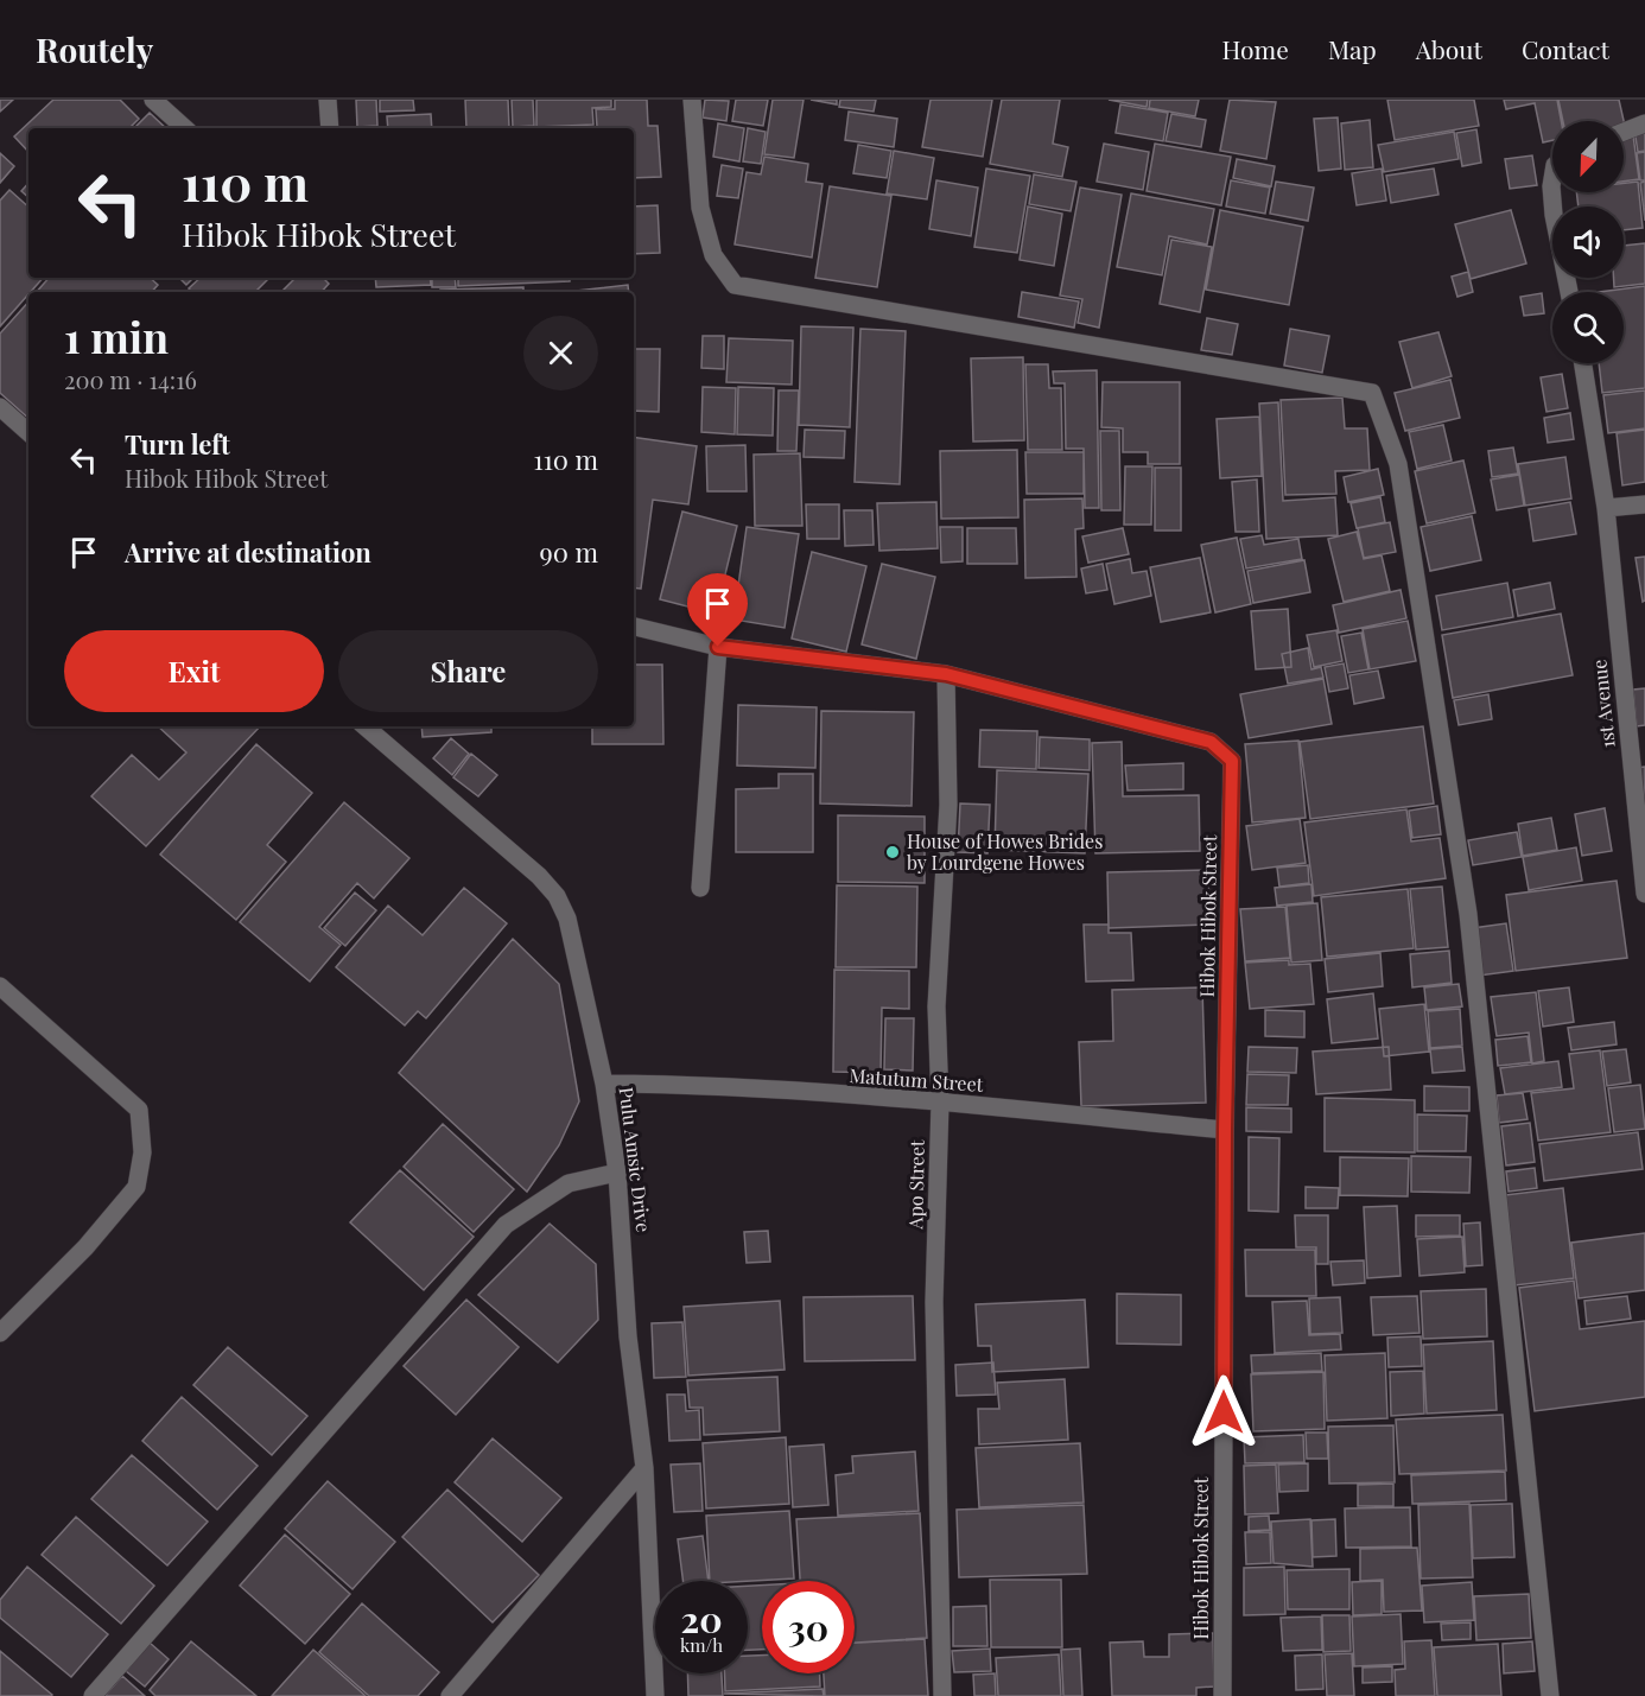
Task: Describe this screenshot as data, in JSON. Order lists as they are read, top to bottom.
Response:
{
  "streets": {
    "street": [
      "1st Avenue",
      "Hibok Hibok Street",
      "Matutum Street",
      "Pulu Amsic Drive",
      "Apo Street"
    ]
  },
  "crossings": [
    ["Hibok Hibok Street", "Matutum Street"],
    ["Hibok Hibok Street", "Apo Street"],
    ["Matutum Street", "Pulu Amsic Drive"],
    ["Matutum Street", "Apo Street"]
  ],
  "places": ["House of Howes Brides by Lourdgene Howes"],
  "north": "bottom left",
  "page": {
    "header": "Routely",
    "nav": [
      "Home",
      "Map",
      "About",
      "Contact"
    ],
    "turn": ["110 m", "Hibok Hibok Street"],
    "heading": ["1 min", "200 m · 14:16"],
    "list": [
      {
        "name": "Turn left",
        "note": "Hibok Hibok Street",
        "value": "110 m"
      },
      {
        "name": "Arrive at destination",
        "value": "90 m"
      }
    ],
    "buttons": ["Exit", "Share"],
    "speed": "20 km/h",
    "limit": "30"
  }
}
